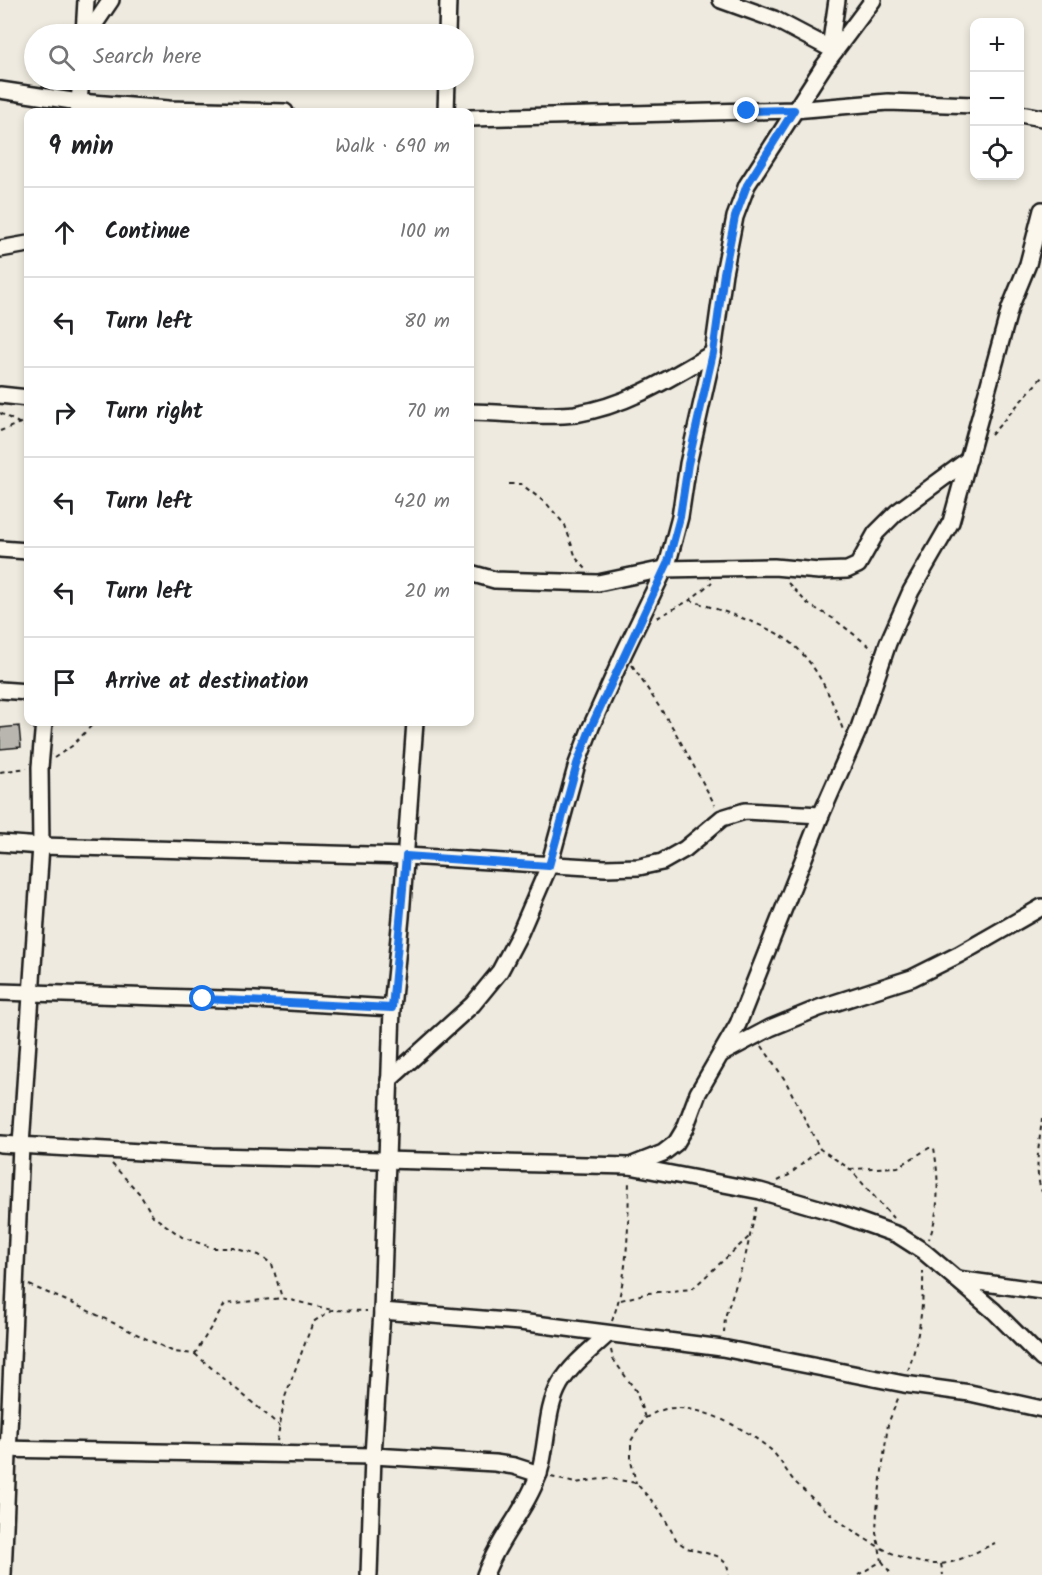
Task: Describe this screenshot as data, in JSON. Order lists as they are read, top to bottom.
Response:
{
  "page": {
    "map_buttons": ["+", "−"],
    "search": "Search here",
    "heading": ["9 min", "Walk · 690 m"],
    "list": [
      ["Continue", "100 m"],
      ["Turn left", "80 m"],
      ["Turn right", "70 m"],
      ["Turn left", "420 m"],
      ["Turn left", "20 m"],
      "Arrive at destination"
    ]
  }
}
